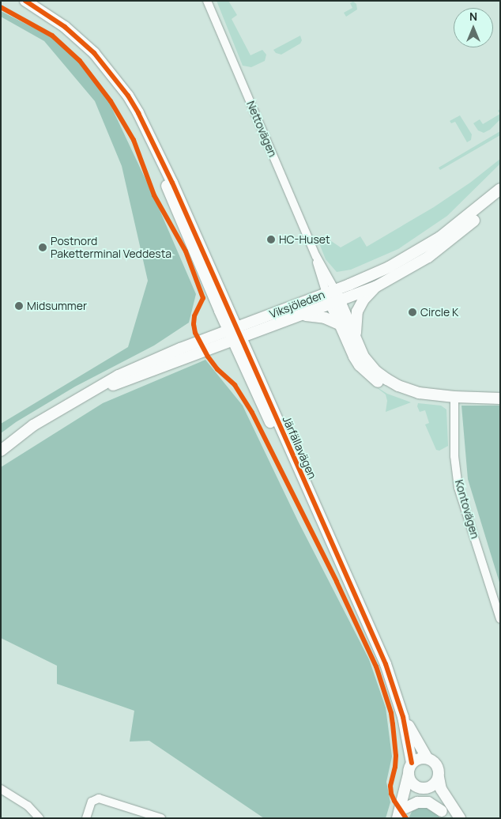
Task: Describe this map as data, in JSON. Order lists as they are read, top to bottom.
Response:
{
  "streets": {
    "street": [
      "Nettovägen",
      "Viksjöleden",
      "Järfällavägen",
      "Kontovägen"
    ]
  },
  "crossings": [
    ["Nettovägen", "Viksjöleden"],
    ["Viksjöleden", "Järfällavägen"]
  ],
  "places": [
    "HC-Huset",
    "Postnord Paketterminal Veddesta",
    "Midsummer",
    "Circle K"
  ],
  "north": "top"
}
